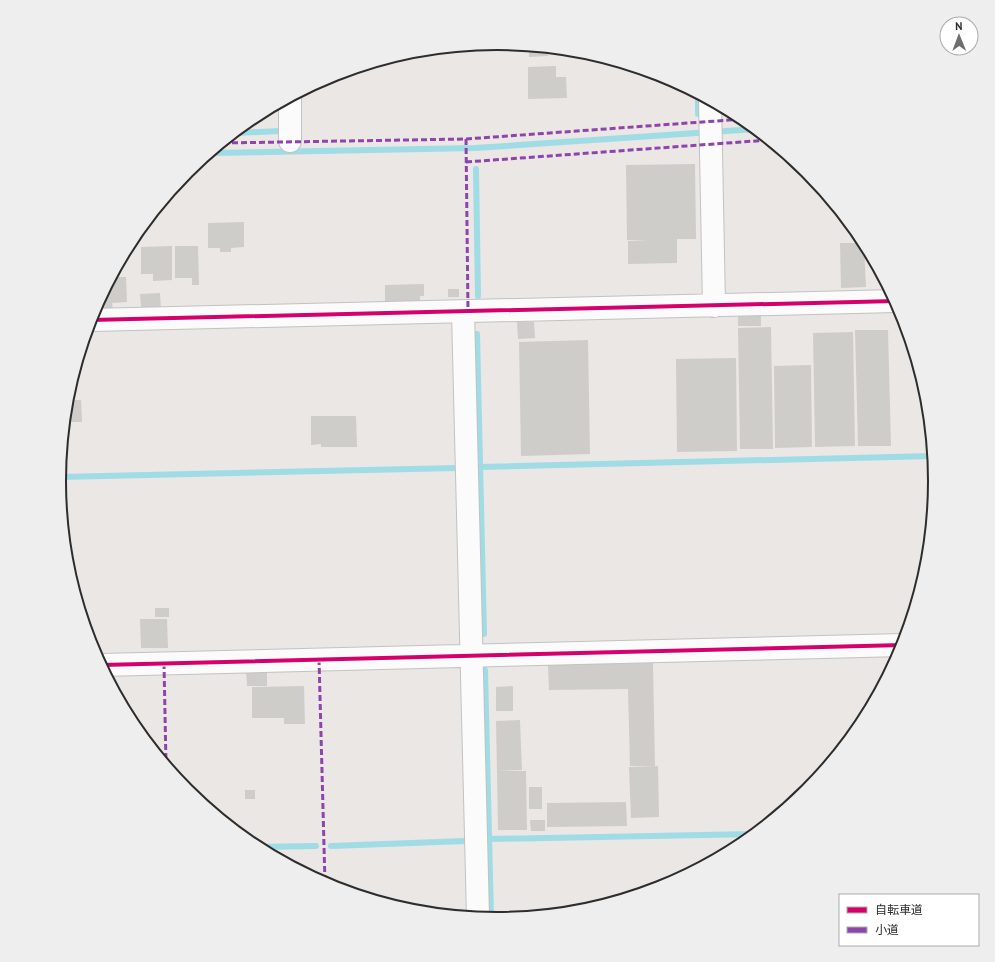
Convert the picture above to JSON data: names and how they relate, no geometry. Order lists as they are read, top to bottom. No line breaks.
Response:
{"legend":["自転車道","小道"],"north":"top"}
